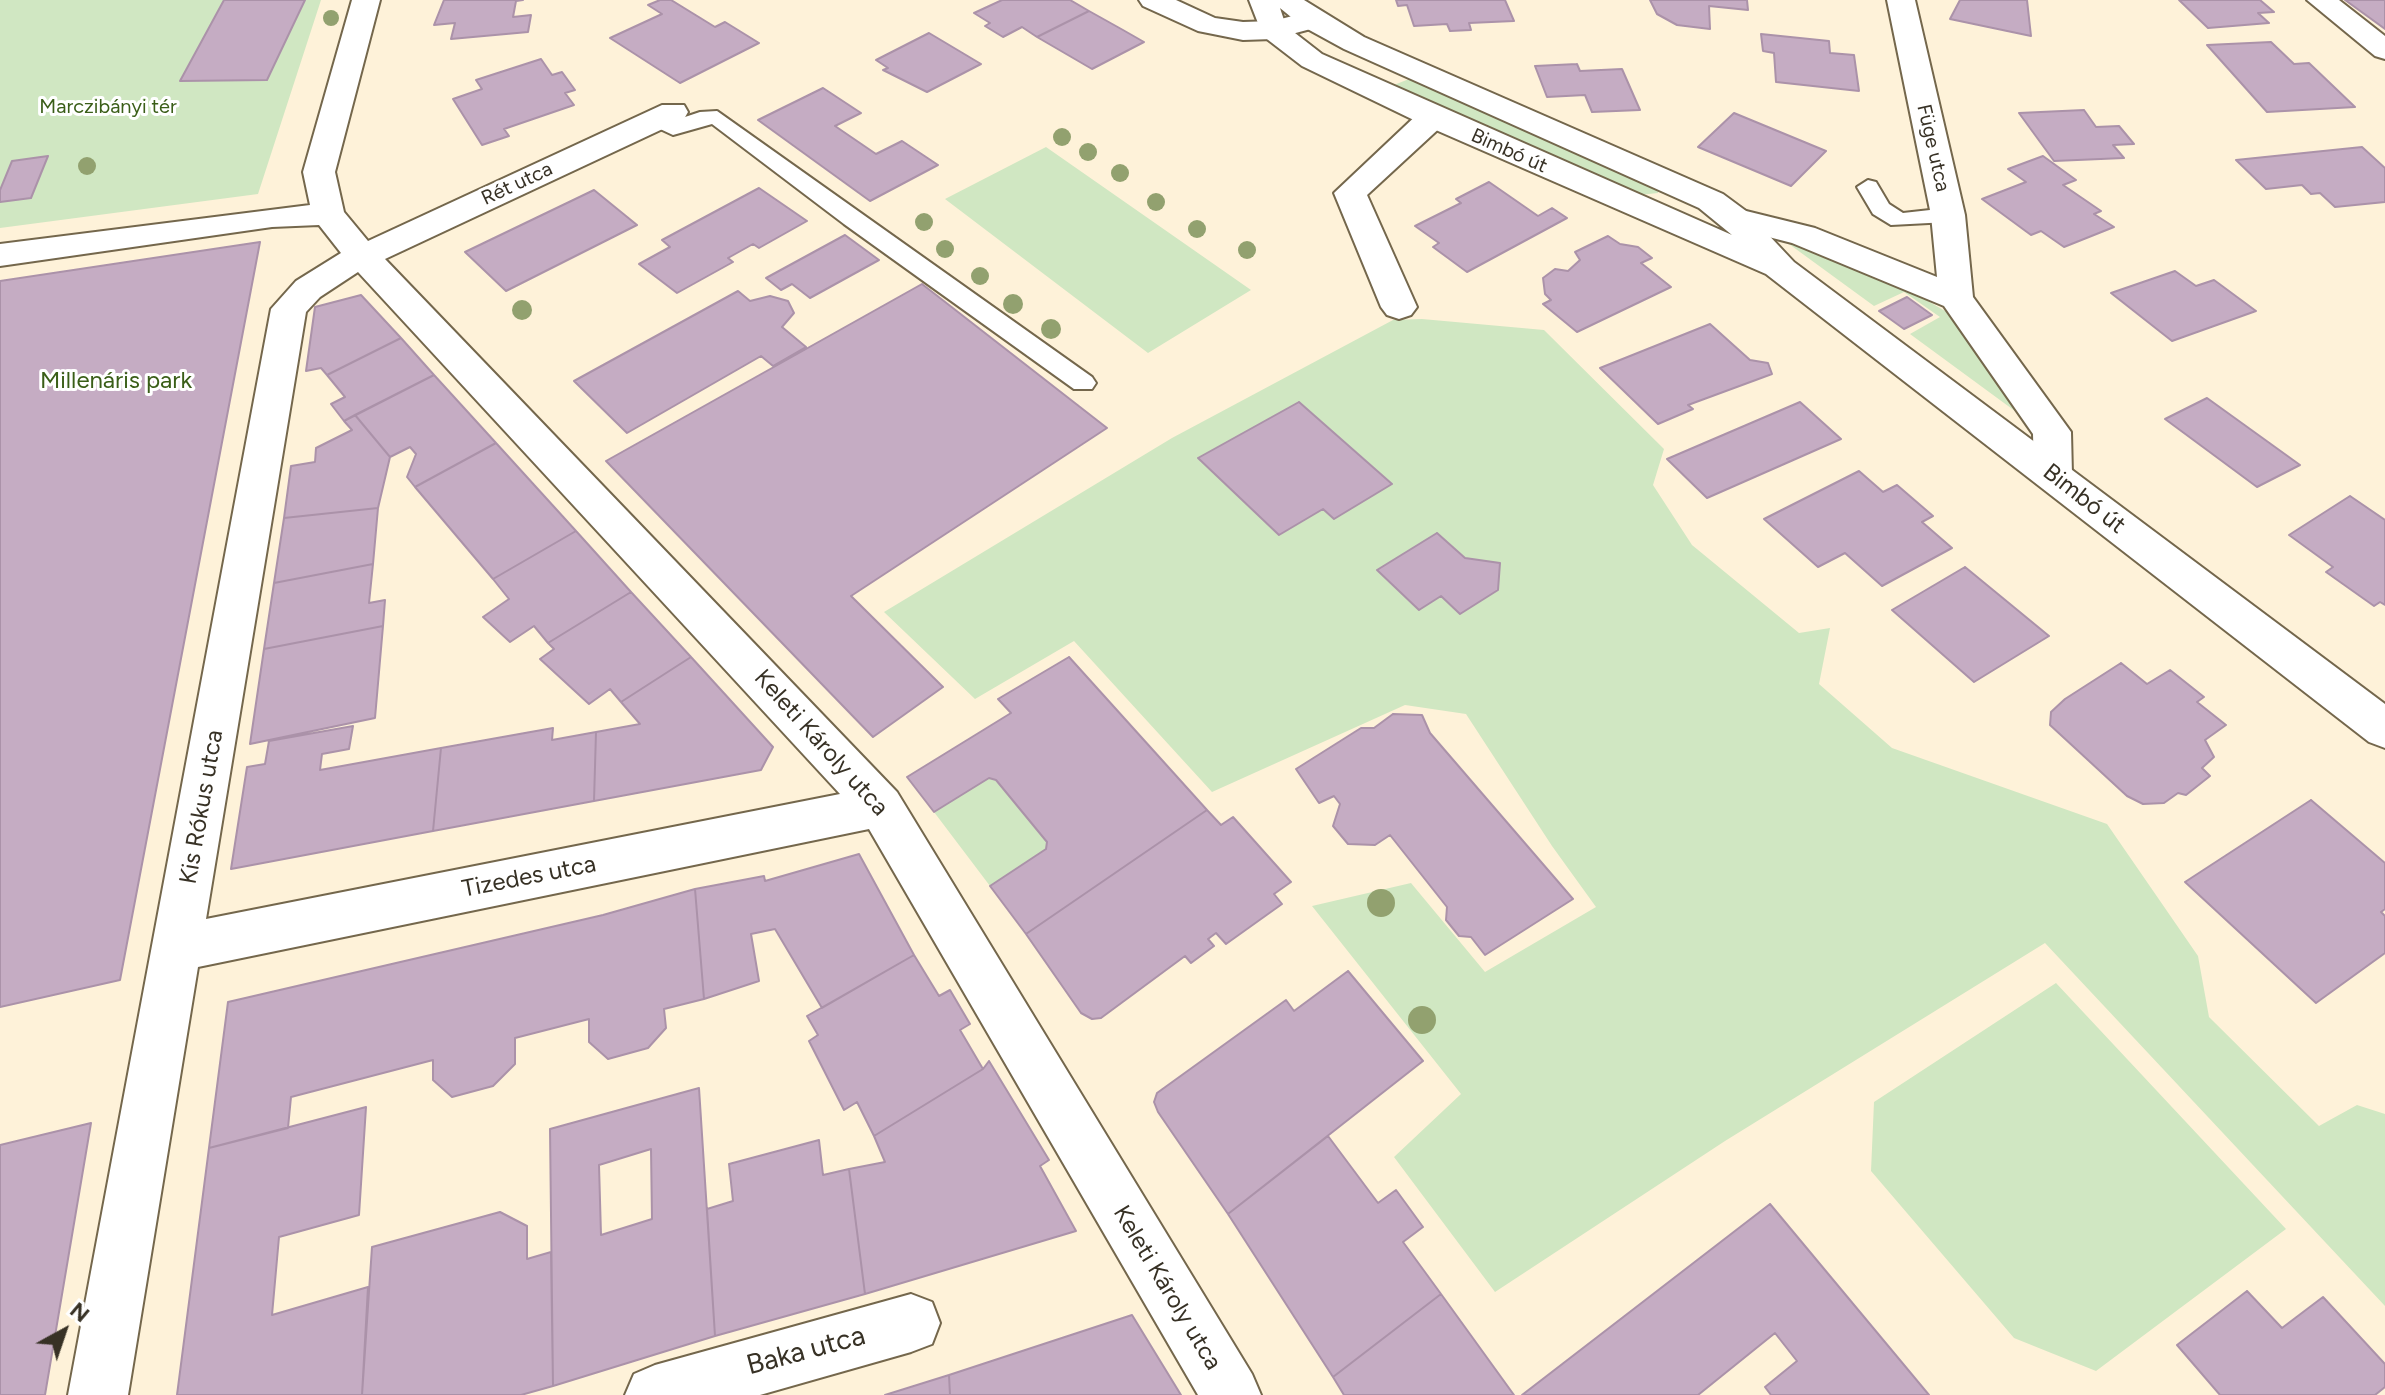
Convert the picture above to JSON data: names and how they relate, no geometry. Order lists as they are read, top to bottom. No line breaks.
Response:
{"streets":{"street":["Füge utca","Bimbó út","Rét utca","Keleti Károly utca","Kis Rókus utca","Tizedes utca","Baka utca"]},"crossings":[["Rét utca","Keleti Károly utca"],["Rét utca","Kis Rókus utca"],["Keleti Károly utca","Kis Rókus utca"],["Keleti Károly utca","Tizedes utca"],["Kis Rókus utca","Tizedes utca"]],"parks":["Marczibányi tér","Millenáris park"],"north":"top right"}
